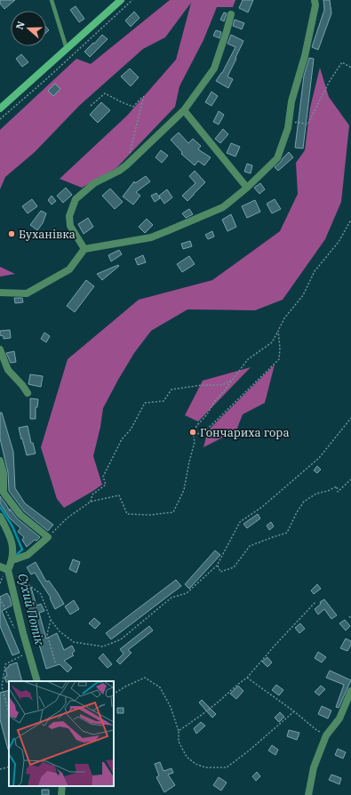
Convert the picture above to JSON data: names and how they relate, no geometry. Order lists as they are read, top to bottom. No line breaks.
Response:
{"water":["Сухий Потік"],"places":["Буханівка","Гончариха гора"],"north":"left"}
